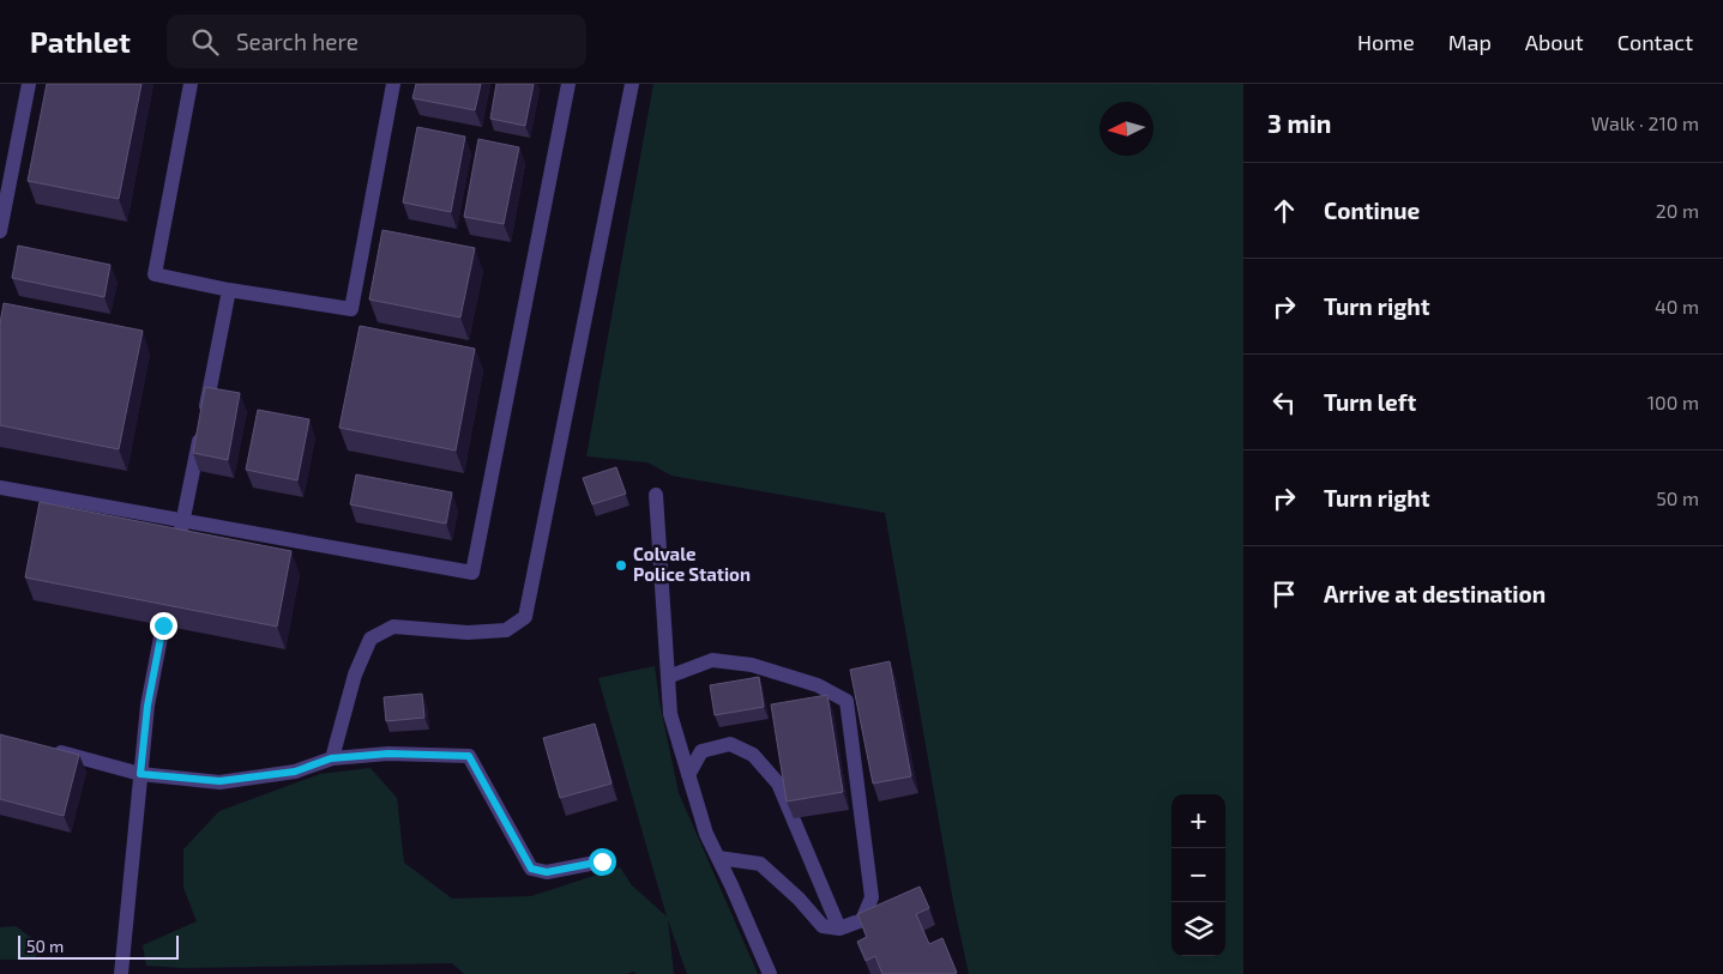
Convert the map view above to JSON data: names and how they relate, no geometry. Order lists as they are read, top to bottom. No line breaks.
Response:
{"places":["Colvale Police Station"],"scale_bar":"50 m","north":"left","page":{"header":"Pathlet","search":"Search here","nav":["Home","Map","About","Contact"],"heading":["3 min","Walk · 210 m"],"list":[["Continue","20 m"],["Turn right","40 m"],["Turn left","100 m"],["Turn right","50 m"],"Arrive at destination"],"map_buttons":["+","−"],"scale":"50 m"}}
